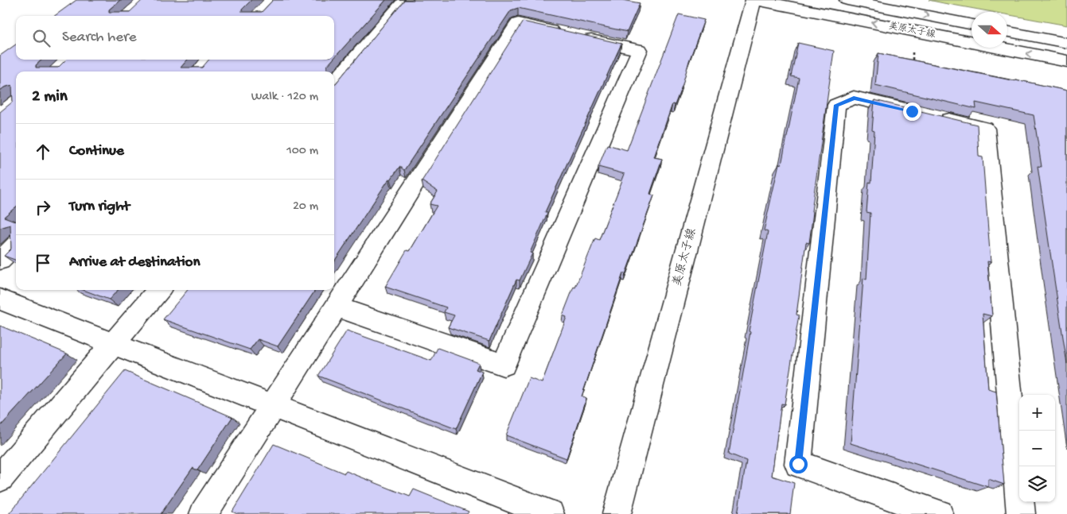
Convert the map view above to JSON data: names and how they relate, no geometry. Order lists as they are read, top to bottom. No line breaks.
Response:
{"streets":{"street":["美原太子線"]},"north":"right","page":{"search":"Search here","heading":["2 min","Walk · 120 m"],"list":[["Continue","100 m"],["Turn right","20 m"],"Arrive at destination"],"map_buttons":["+","−"]}}
